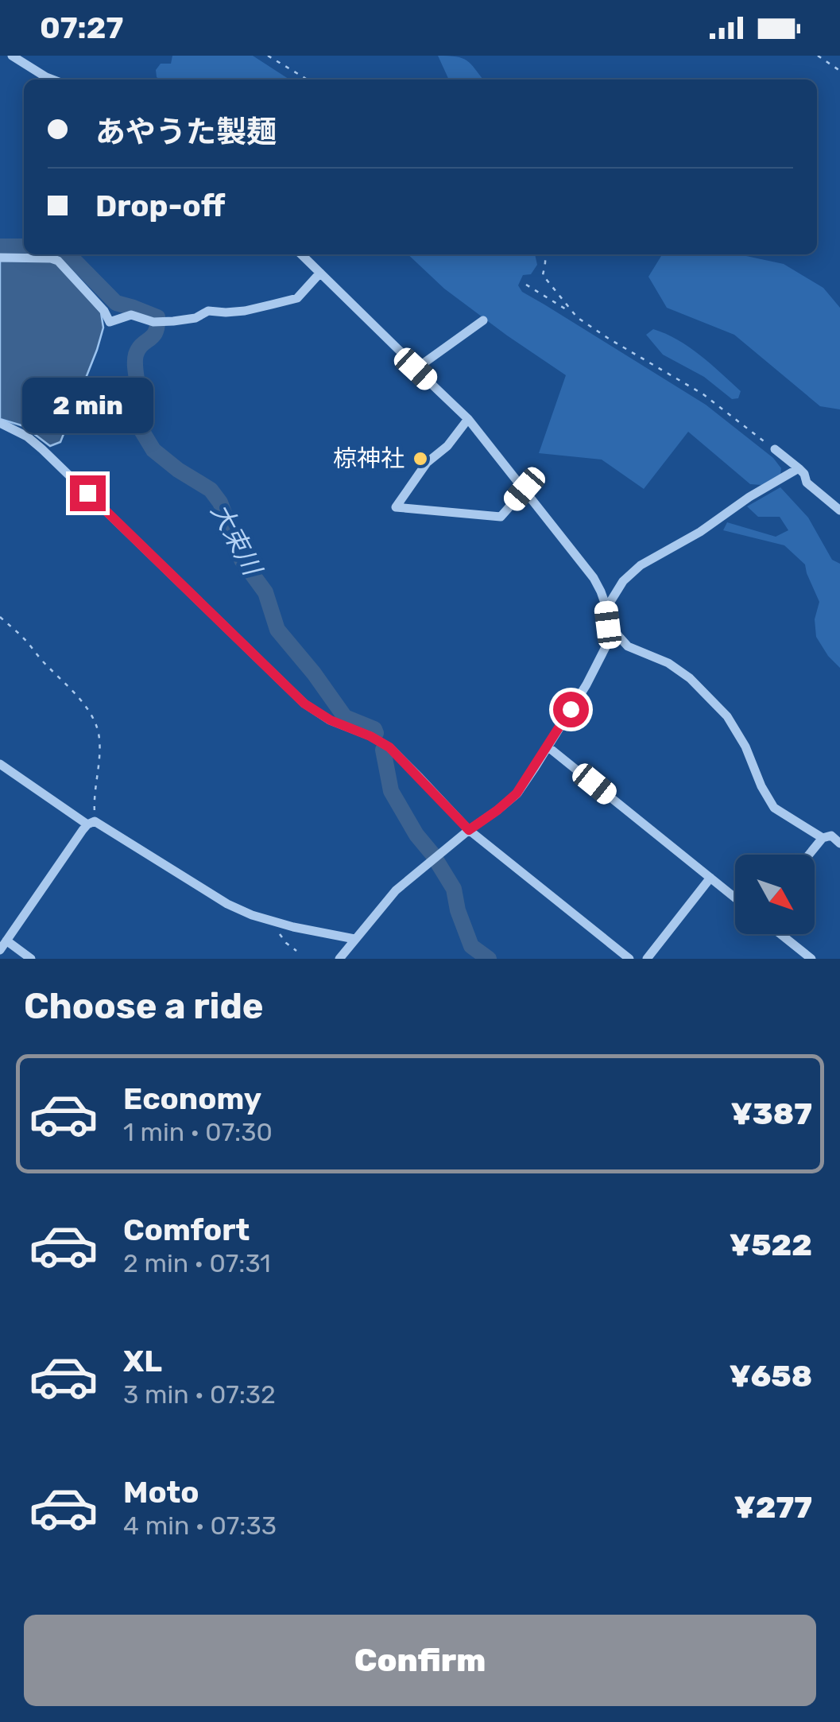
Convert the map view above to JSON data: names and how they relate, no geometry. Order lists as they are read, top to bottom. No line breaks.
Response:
{"water":["大束川"],"places":["椋神社"],"north":"bottom right","page":{"status":"07:27","banner":["あやうた製麺","Drop-off"],"bubble":"2 min","heading":"Choose a ride","list":[{"name":"Economy","note":"1 min · 07:30","value":"¥387"},{"name":"Comfort","note":"2 min · 07:31","value":"¥522"},{"name":"XL","note":"3 min · 07:32","value":"¥658"},{"name":"Moto","note":"4 min · 07:33","value":"¥277"}],"buttons":"Confirm"}}
